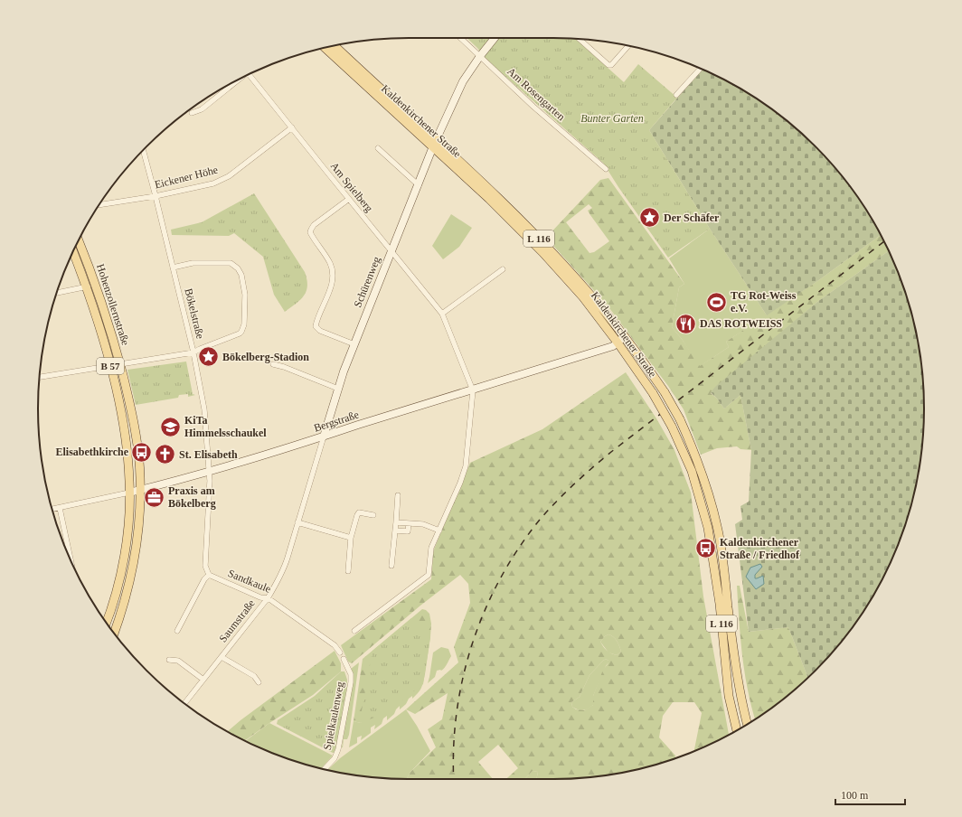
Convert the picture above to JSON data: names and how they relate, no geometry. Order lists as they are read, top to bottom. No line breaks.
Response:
{"streets":{"main road":["Kaldenkirchener Straße","L 116","Schürenweg","Hohenzollernstraße","B 57","Bergstraße"],"street":["Am Rosengarten","Eickener Höhe","Am Spielberg","Bökelstraße","Sandkaule","Saumstraße","Spielkaulenweg"]},"crossings":[["Am Rosengarten","Schürenweg"],["Kaldenkirchener Straße","Schürenweg"],["Kaldenkirchener Straße","Bergstraße"],["Eickener Höhe","Am Spielberg"],["Eickener Höhe","Bökelstraße"],["Am Spielberg","Schürenweg"],["Am Spielberg","Bergstraße"],["Schürenweg","Bergstraße"],["Schürenweg","Sandkaule"],["Schürenweg","Saumstraße"],["Hohenzollernstraße","Bergstraße"],["Bökelstraße","Bergstraße"],["Bökelstraße","Sandkaule"],["Sandkaule","Saumstraße"]],"parks":["Bunter Garten"],"places":{"place":["Der Schäfer","Bökelberg-Stadion"],"sports":["TG Rot-Weiss e.V."],"restaurant":["DAS ROTWEISS"],"school or university":["KiTa Himmelsschaukel"],"bus stop":["Elisabethkirche","Kaldenkirchener Straße / Friedhof"],"church":["St. Elisabeth"],"office":["Praxis am Bökelberg"]},"scale_bar":"100 m"}
